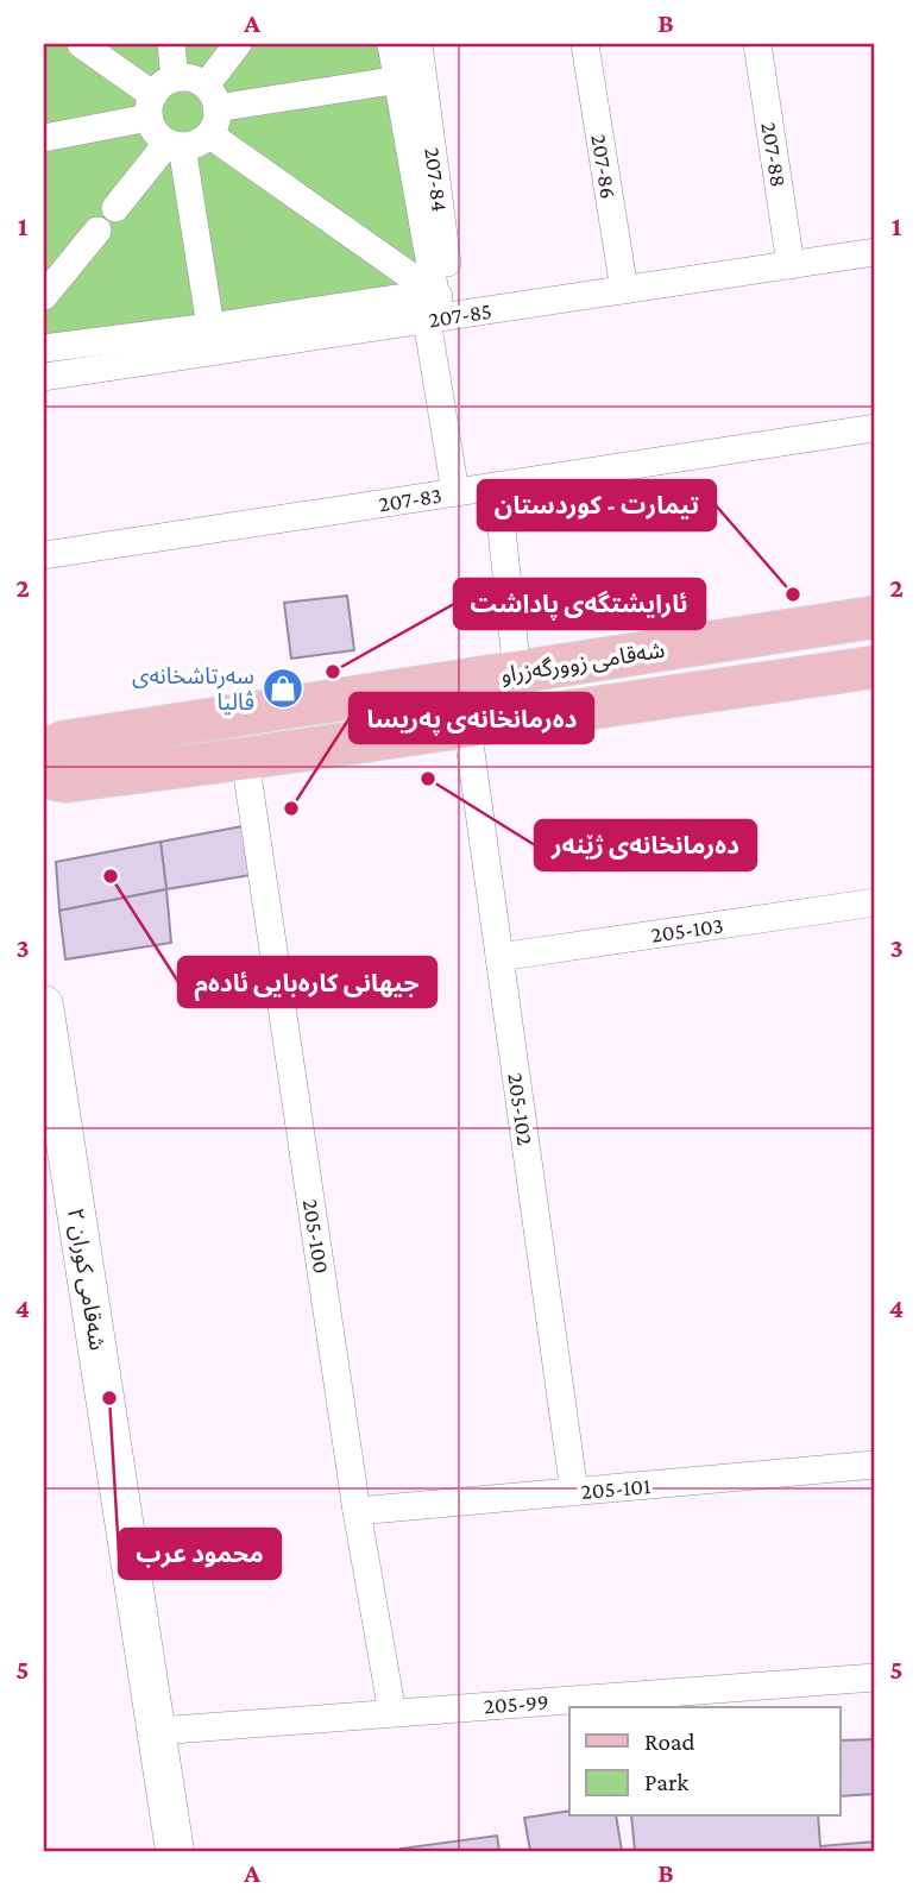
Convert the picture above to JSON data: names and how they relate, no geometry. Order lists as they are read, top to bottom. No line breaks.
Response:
{"streets":{"main road":["شەقامی زوورگەزراو"],"street":["207-88","207-86","207-84","207-85","207-83","205-103","205-102","205-100","شەقامی کوران ٢","205-101","205-99"]},"crossings":[["207-88","207-85"],["207-86","207-85"],["207-84","207-85"],["207-84","207-83"],["شەقامی زوورگەزراو","205-102"],["شەقامی زوورگەزراو","205-100"],["205-103","205-102"],["205-102","205-101"],["205-100","205-101"],["205-100","205-99"],["شەقامی کوران ٢","205-99"]],"places":{"other":["تیمارت - کوردستان","ئارایشتگەی پاداشت","دەرمانخانەی ژێنەر","دەرمانخانەی پەریسا","جیهانی کارەبایی ئادەم","محمود عرب"],"shop":["سەرتاشخانەی ڤالیا"]},"legend":["Road","Park"],"grid":{"columns":["A","B"],"rows":["1","2","3","4","5"]}}
